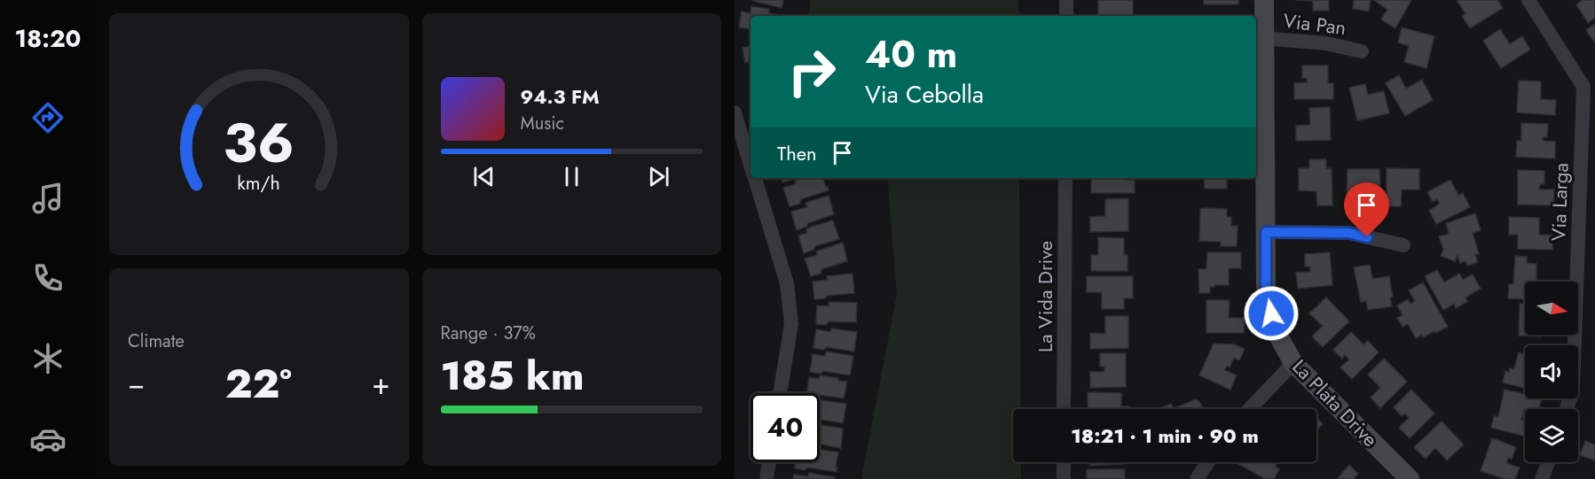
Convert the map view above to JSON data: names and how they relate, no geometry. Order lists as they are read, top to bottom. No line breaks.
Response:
{"streets":{"street":["Via Pan","Via Larga","La Vida Drive","La Plata Drive"]},"crossings":[["Via Pan","La Plata Drive"]],"north":"right","page":{"tabs":"18:20","turn":["40 m","Via Cebolla"],"song":["94.3 FM","Music"],"then":"Then","tile":["Climate",["Range · 37%","185 km"]],"heat":["−","22°","+"],"limit":"40","trip":"18:21 · 1 min · 90 m","gauge":["36","km/h"]}}
